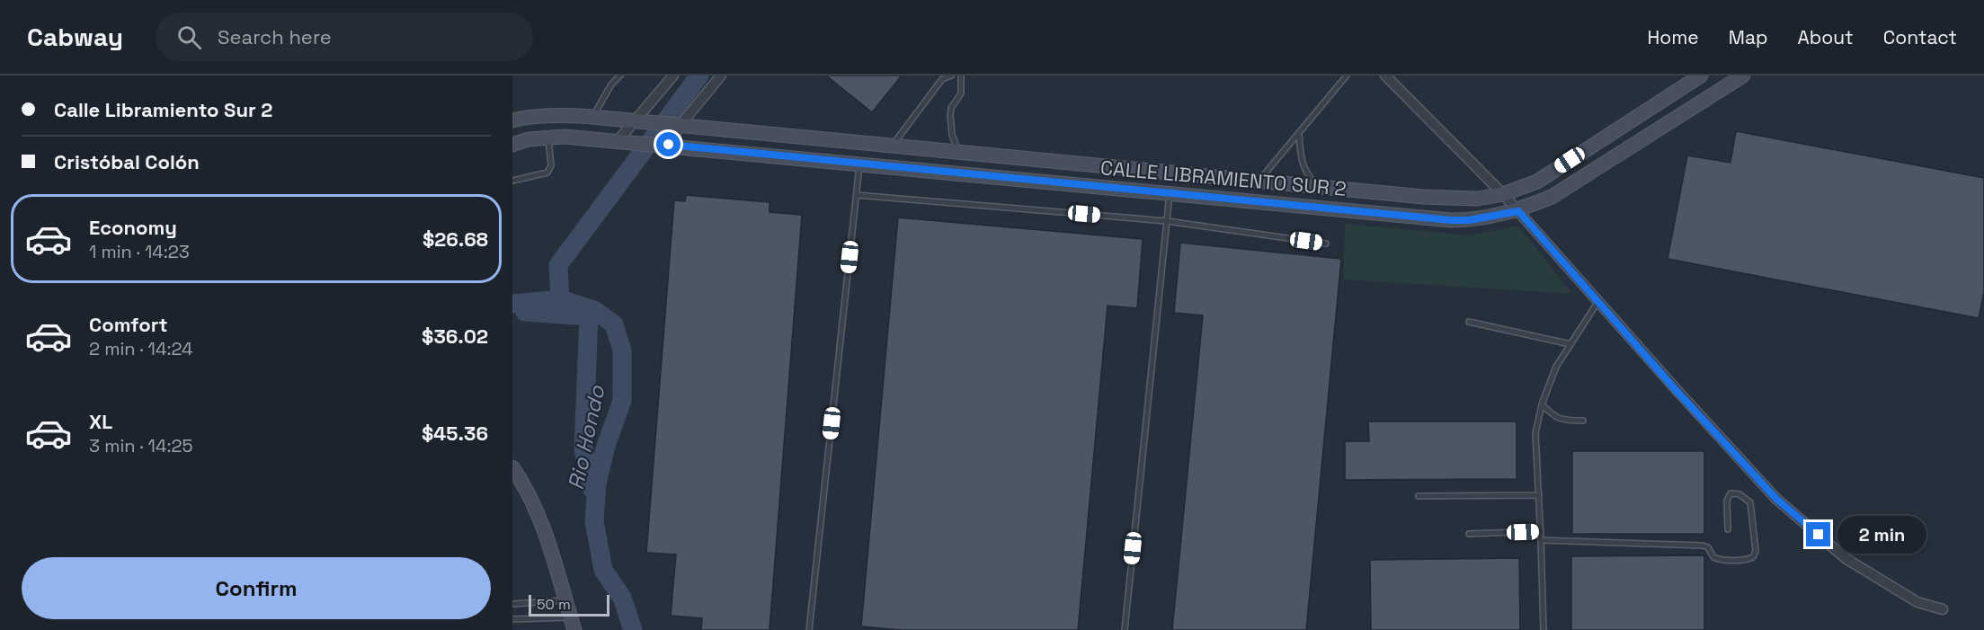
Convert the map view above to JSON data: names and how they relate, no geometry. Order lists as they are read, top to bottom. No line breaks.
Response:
{"streets":{"main road":["CALLE LIBRAMIENTO SUR 2"]},"water":["Rio Hondo"],"scale_bar":"50 m","page":{"header":"Cabway","search":"Search here","nav":["Home","Map","About","Contact"],"banner":["Calle Libramiento Sur 2","Cristóbal Colón"],"list":[{"name":"Economy","note":"1 min · 14:23","value":"$26.68"},{"name":"Comfort","note":"2 min · 14:24","value":"$36.02"},{"name":"XL","note":"3 min · 14:25","value":"$45.36"}],"bubble":"2 min","buttons":"Confirm","scale":"50 m"}}
